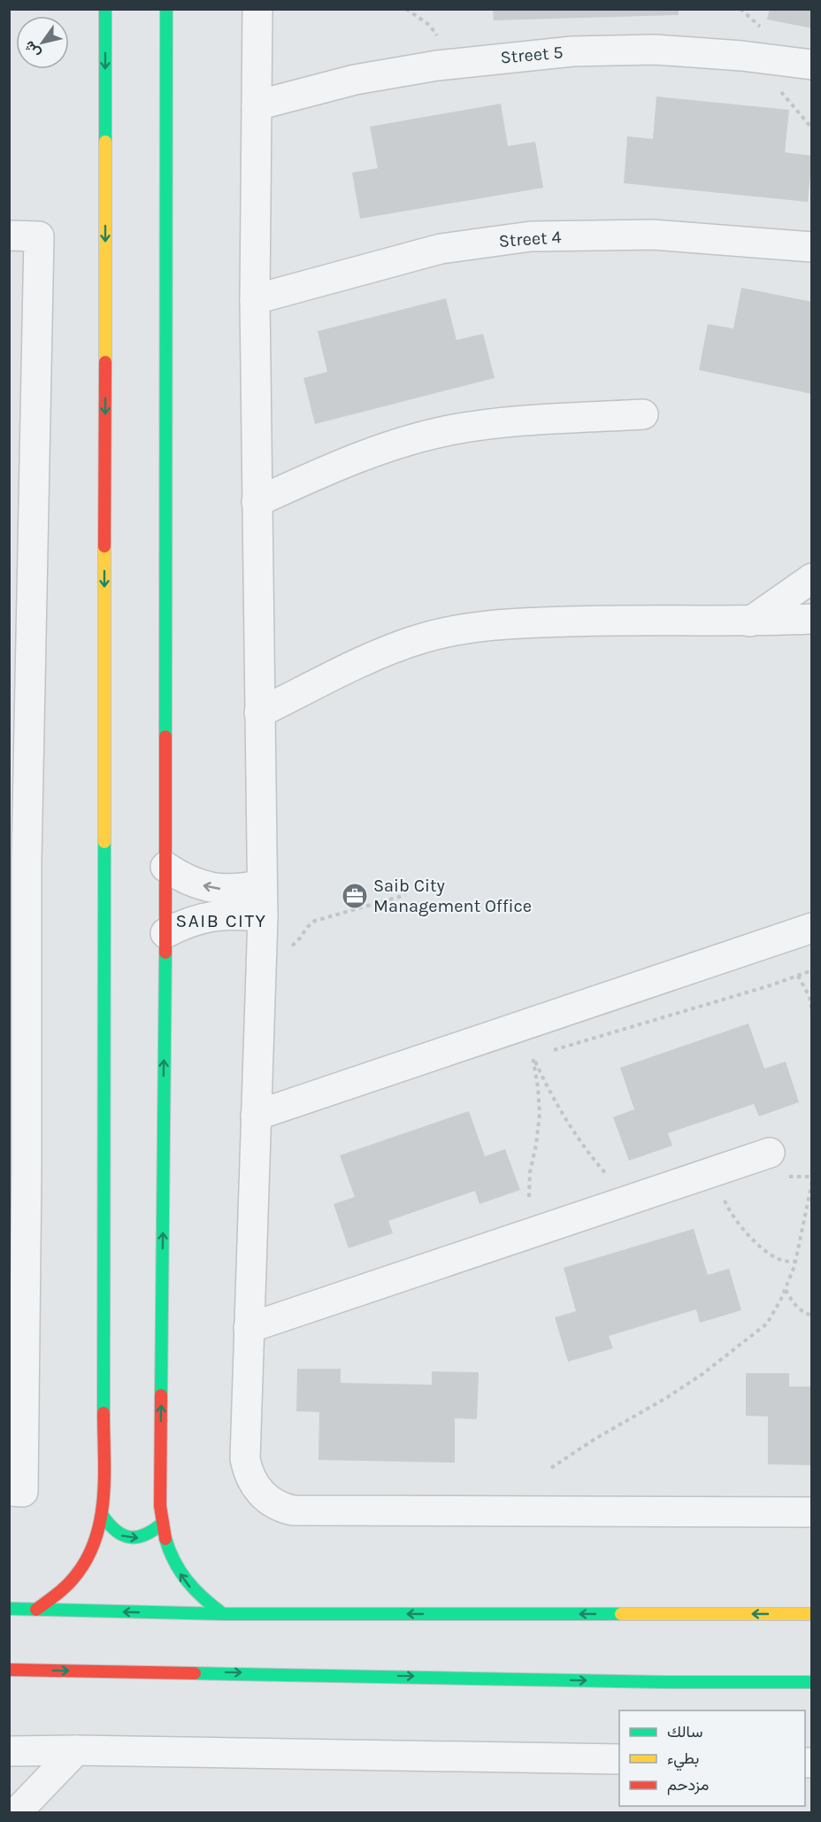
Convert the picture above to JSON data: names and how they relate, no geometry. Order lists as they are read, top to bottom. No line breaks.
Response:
{"streets":{"street":["Street 5","Street 4"]},"districts":["SAIB CITY"],"places":{"office":["Saib City Management Office"]},"legend":["سالك","بطيء","مزدحم"],"north":"bottom left"}
